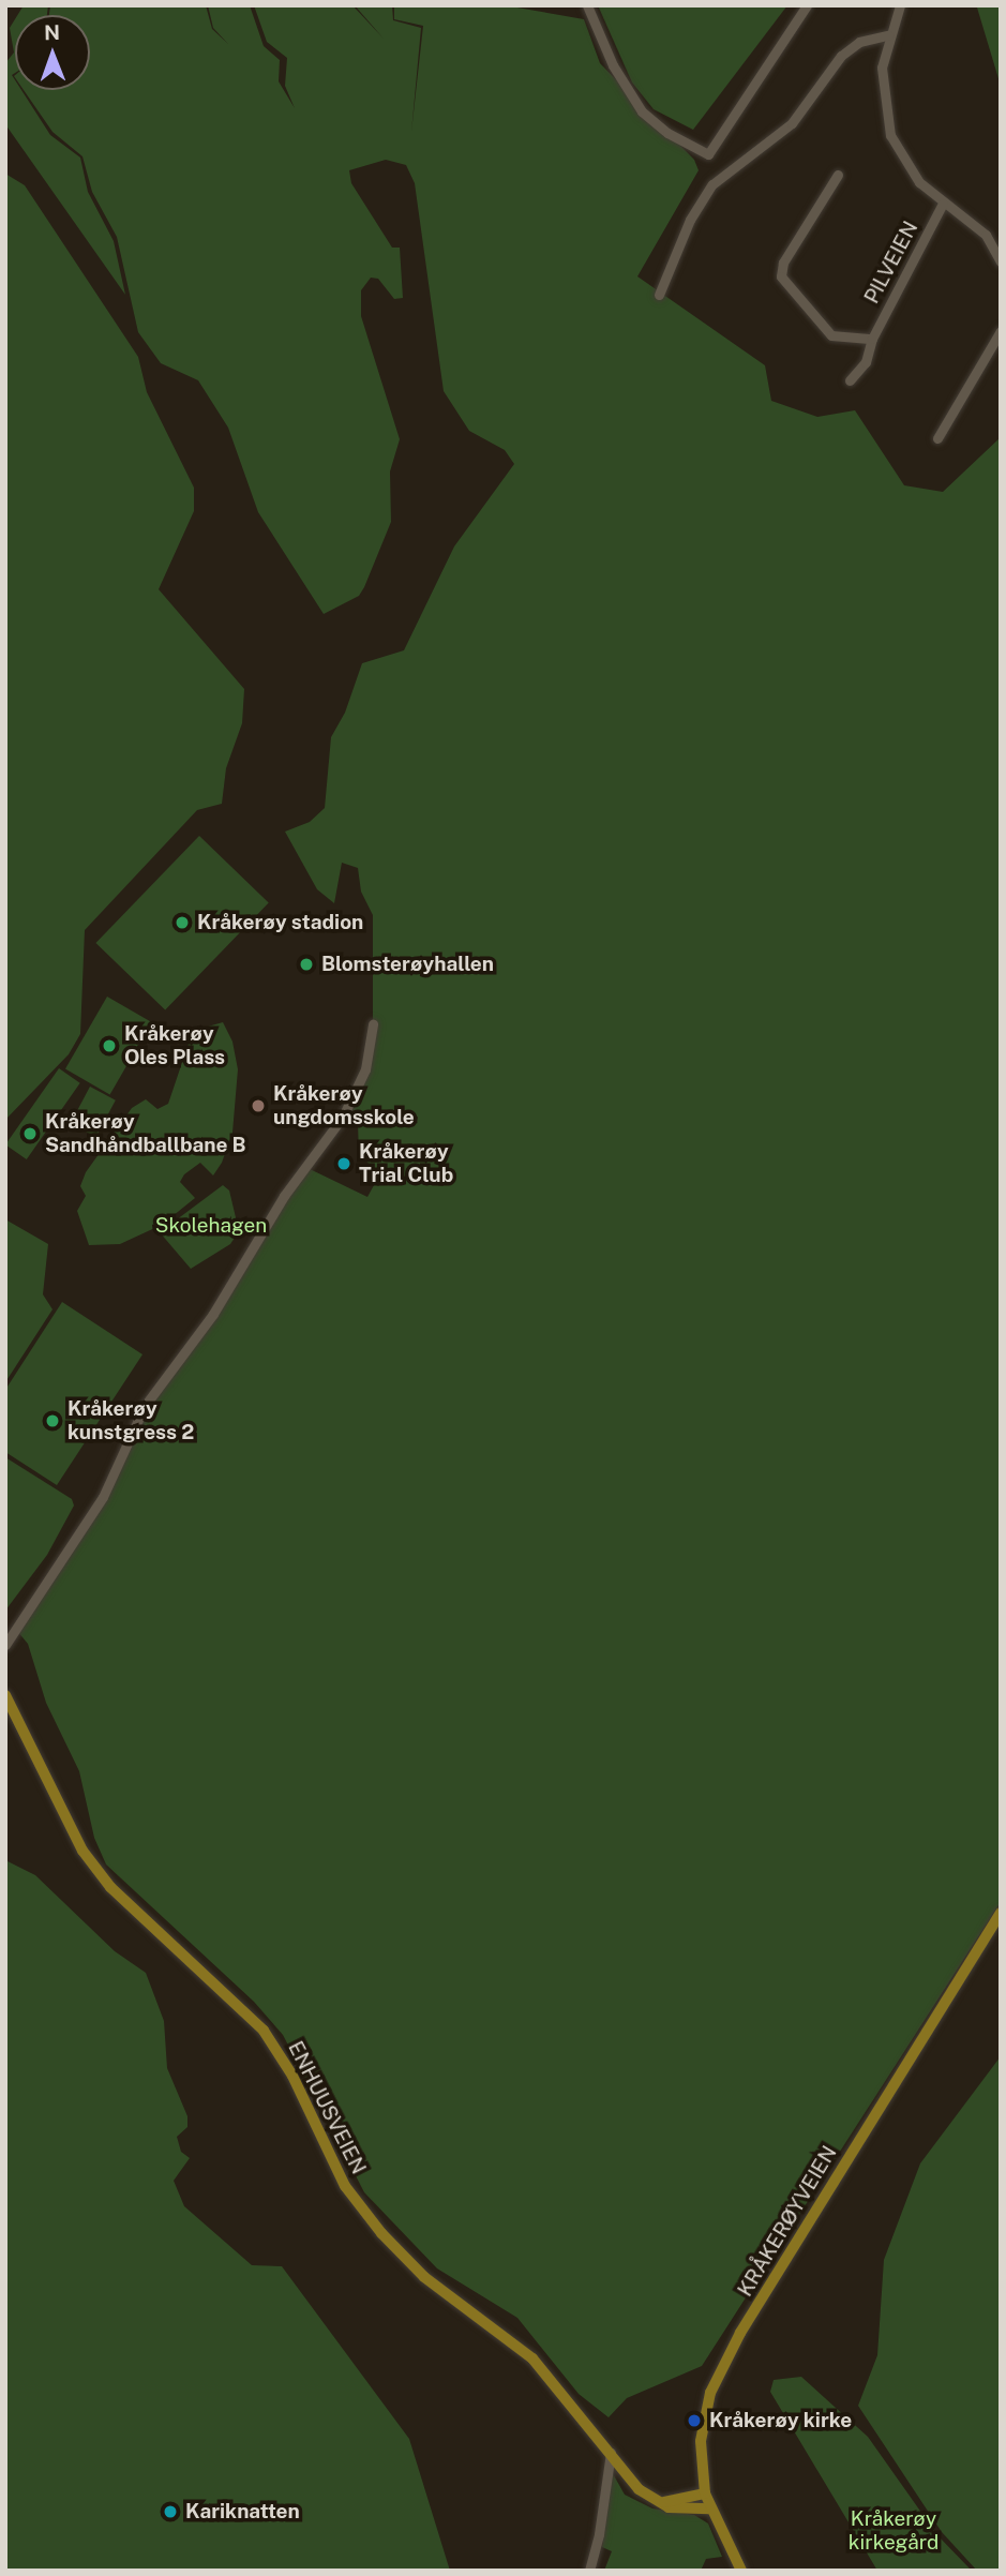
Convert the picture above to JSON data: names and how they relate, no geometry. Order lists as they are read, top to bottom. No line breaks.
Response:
{"streets":{"main road":["ENHUUSVEIEN","KRÅKERØYVEIEN"],"street":["PILVEIEN"]},"parks":["Skolehagen","Kråkerøy kirkegård"],"places":["Kråkerøy stadion","Blomsterøyhallen","Kråkerøy Oles Plass","Kråkerøy ungdomsskole","Kråkerøy Sandhåndballbane B","Kråkerøy Trial Club","Kråkerøy kunstgress 2","Kråkerøy kirke","Kariknatten"],"north":"top"}
